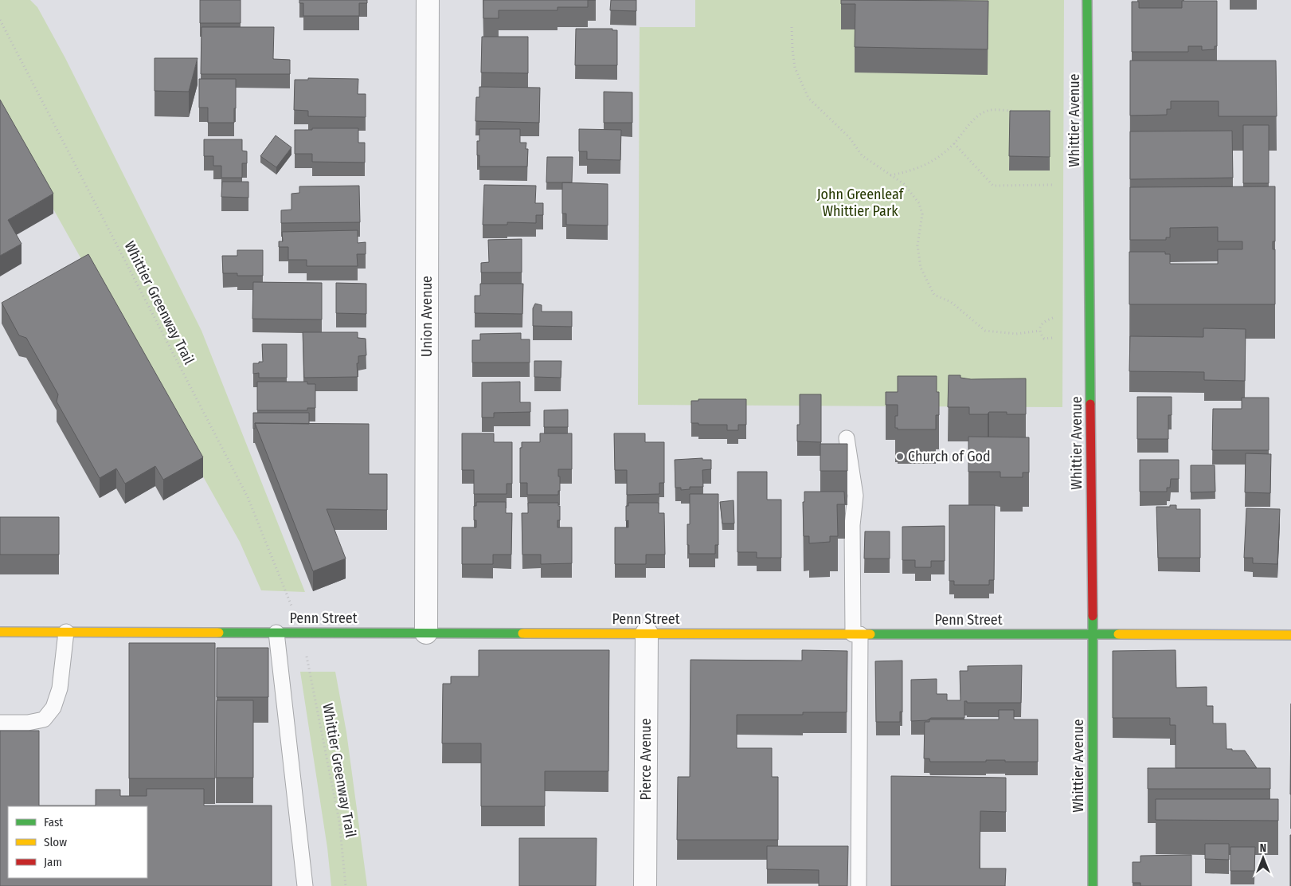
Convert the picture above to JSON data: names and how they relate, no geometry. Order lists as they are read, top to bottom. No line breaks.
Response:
{"streets":{"street":["Whittier Avenue","Union Avenue","Penn Street","Pierce Avenue"],"path":["Whittier Greenway Trail"]},"crossings":[["Whittier Avenue","Penn Street"],["Union Avenue","Penn Street"],["Penn Street","Pierce Avenue"]],"parks":["John Greenleaf Whittier Park"],"places":["Church of God"],"legend":["Fast","Slow","Jam"],"north":"top"}
